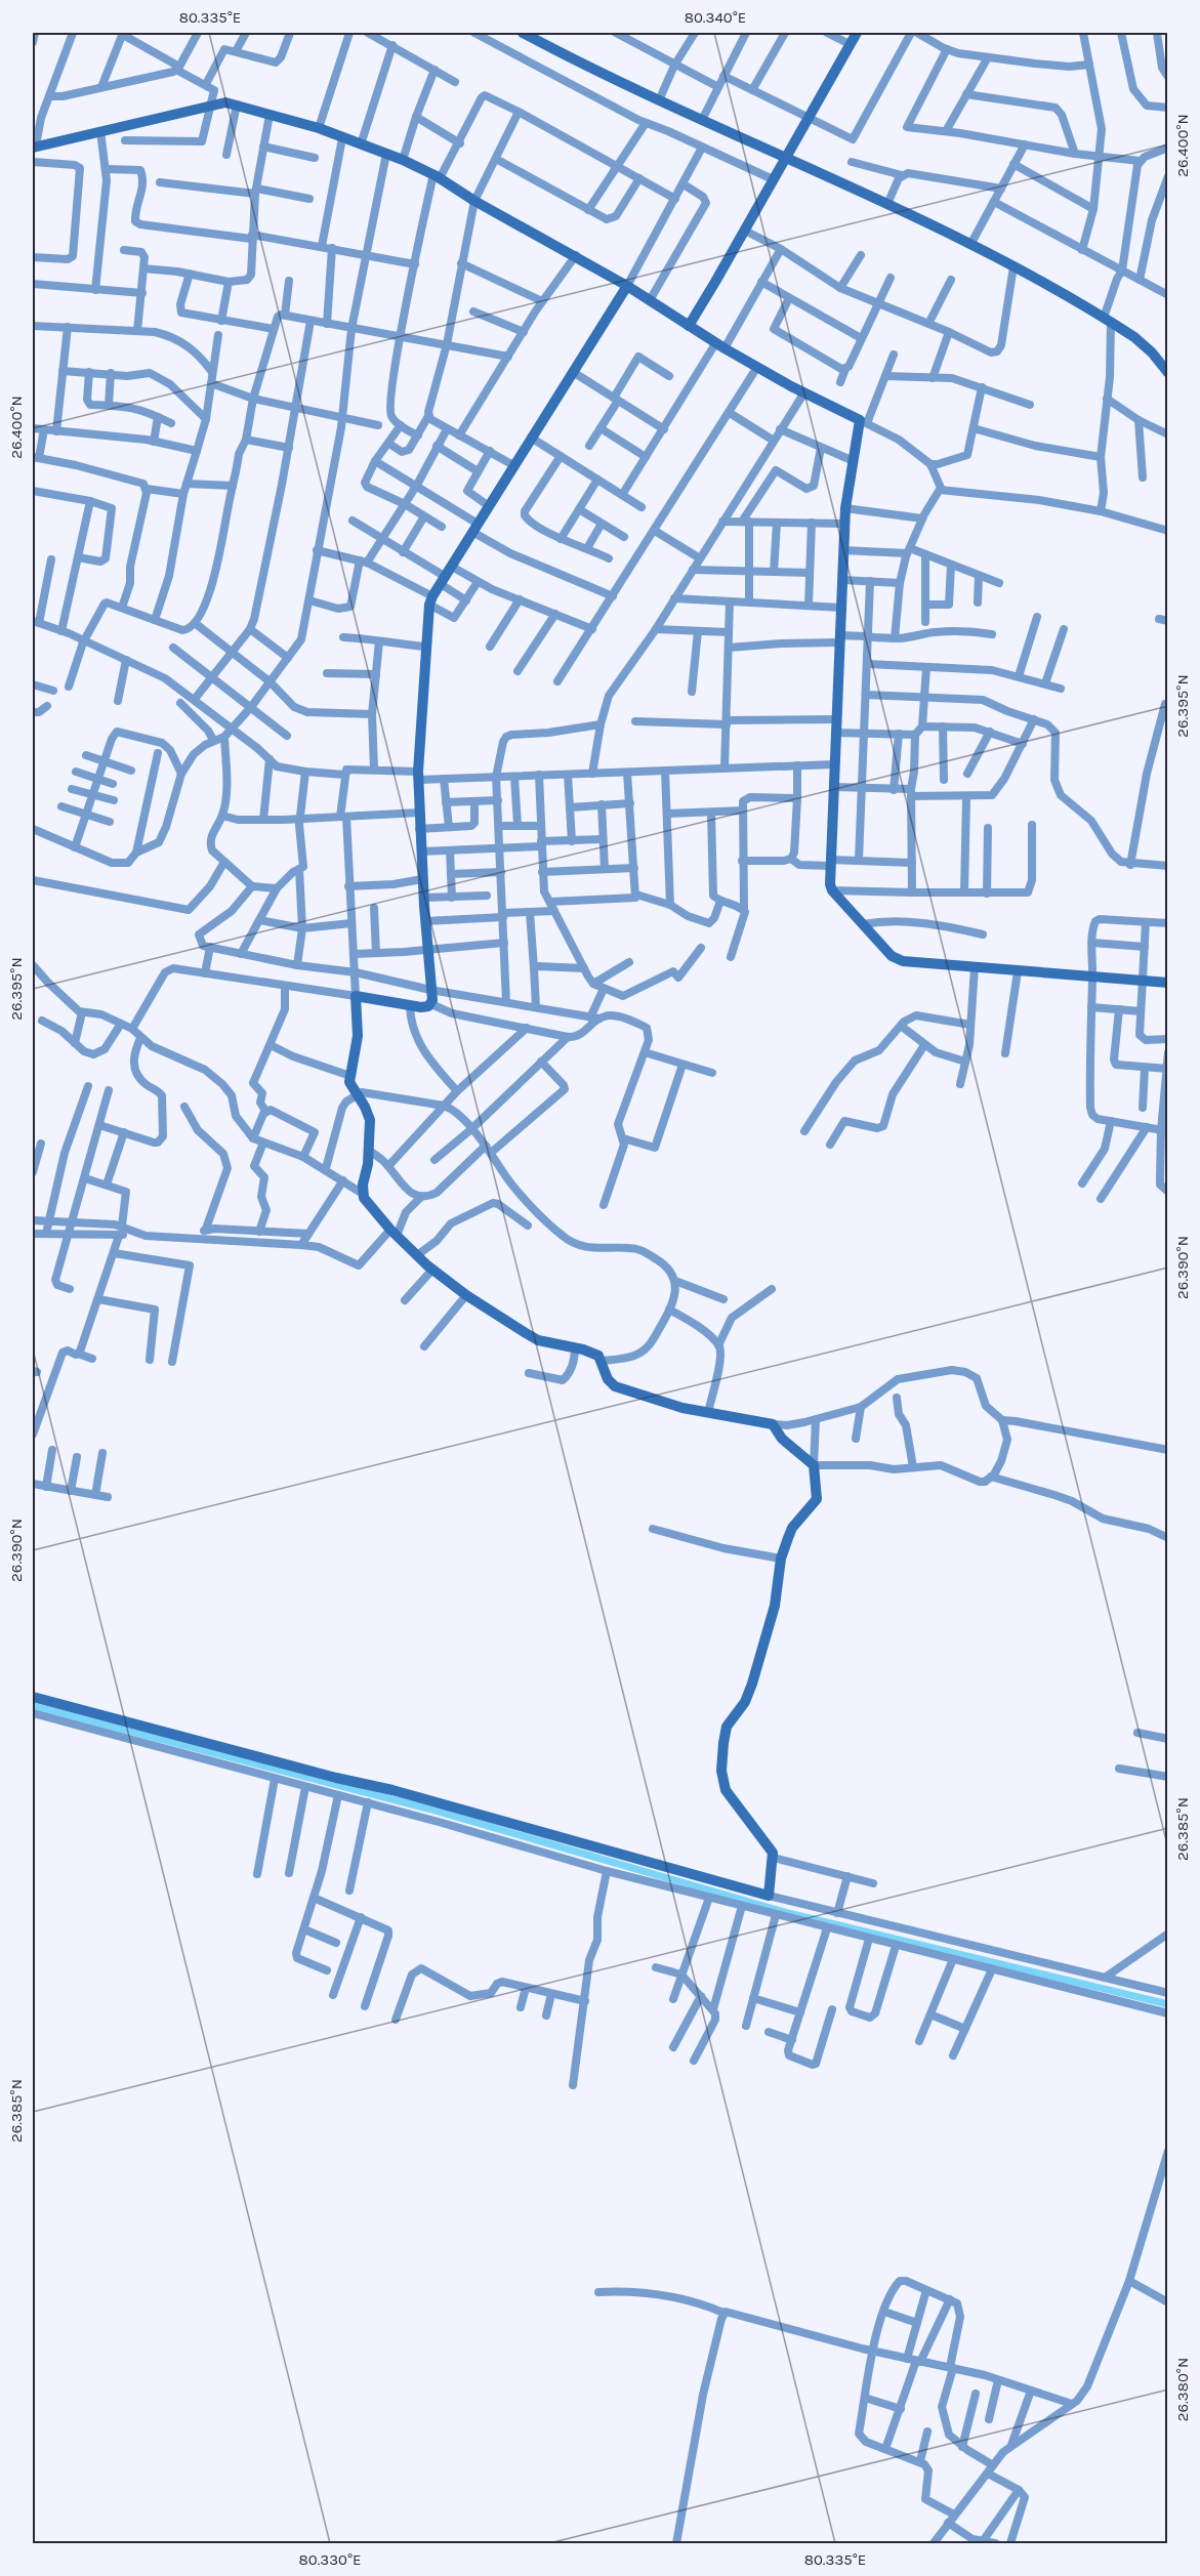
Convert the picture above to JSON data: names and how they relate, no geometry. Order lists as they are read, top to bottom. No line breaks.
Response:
{"coordinates":["80.335°E","80.340°E","26.400°N","26.395°N","26.390°N","26.385°N","26.380°N","80.330°E"]}
